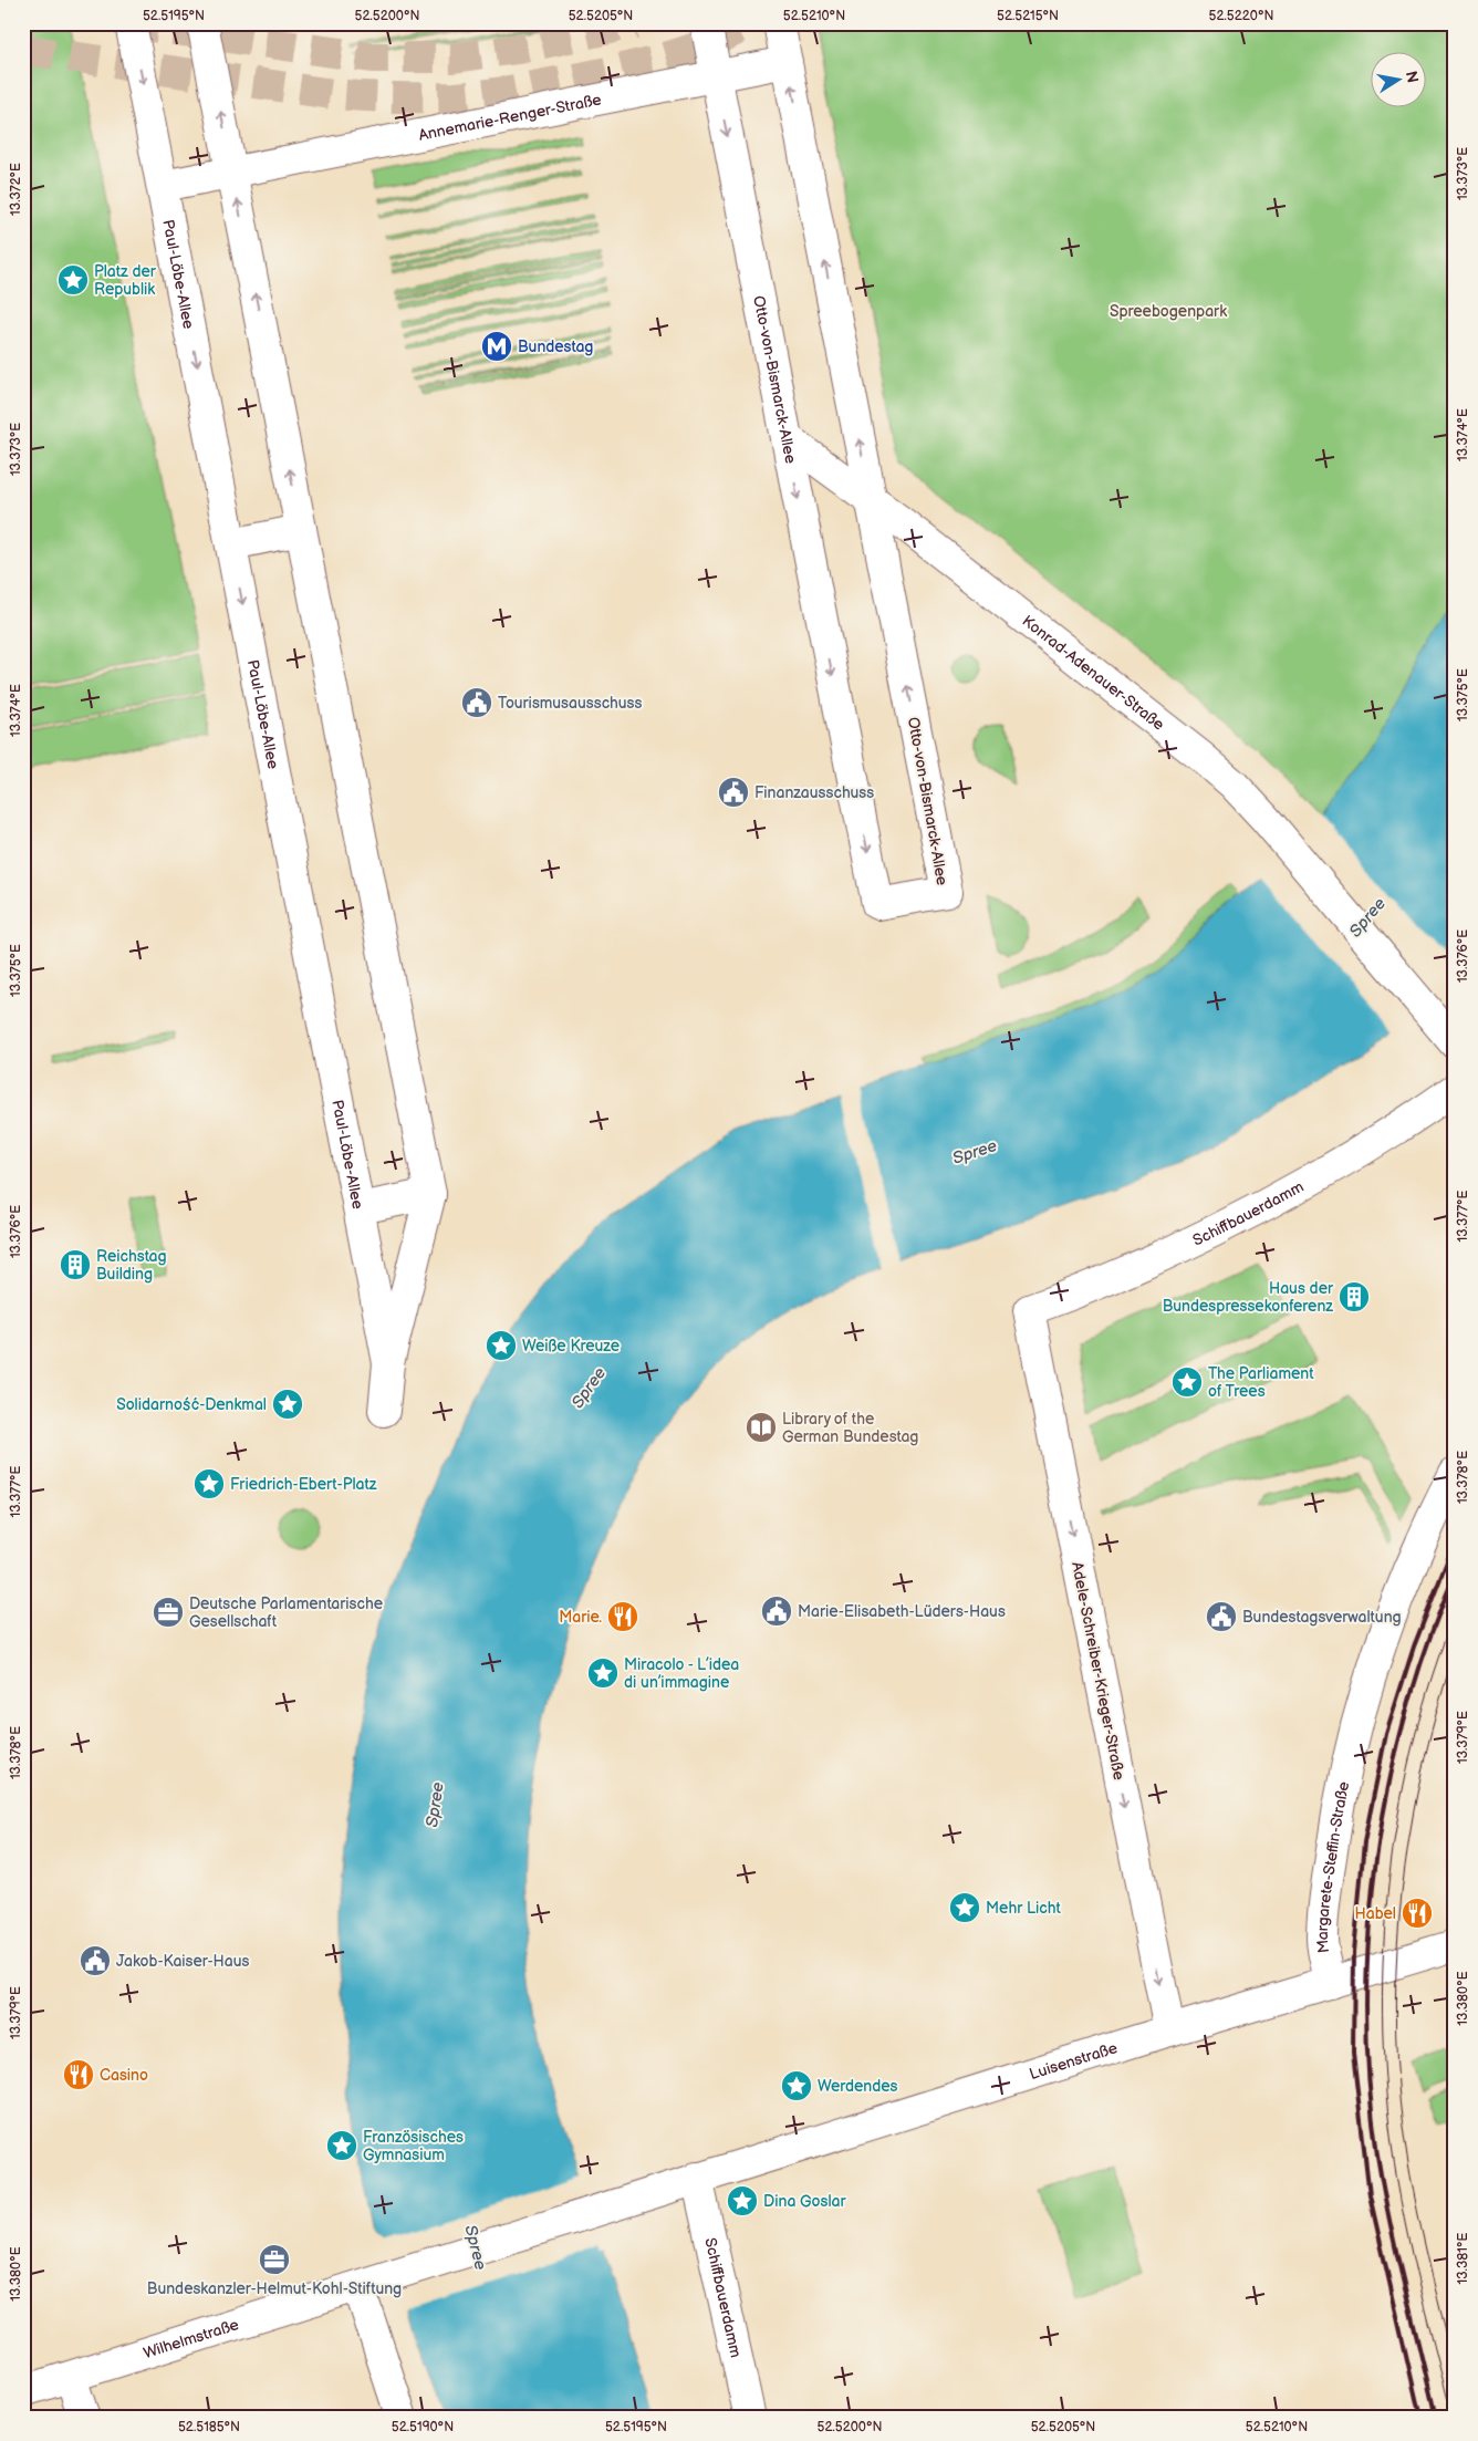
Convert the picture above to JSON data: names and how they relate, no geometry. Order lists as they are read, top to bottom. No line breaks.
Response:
{"streets":{"street":["Annemarie-Renger-Straße","Paul-Löbe-Allee","Otto-von-Bismarck-Allee","Konrad-Adenauer-Straße","Schiffbauerdamm","Adele-Schreiber-Krieger-Straße","Margarete-Steffin-Straße","Luisenstraße","Wilhelmstraße"]},"crossings":[["Annemarie-Renger-Straße","Paul-Löbe-Allee"],["Annemarie-Renger-Straße","Otto-von-Bismarck-Allee"],["Otto-von-Bismarck-Allee","Konrad-Adenauer-Straße"],["Schiffbauerdamm","Adele-Schreiber-Krieger-Straße"],["Schiffbauerdamm","Luisenstraße"],["Adele-Schreiber-Krieger-Straße","Luisenstraße"],["Margarete-Steffin-Straße","Luisenstraße"],["Luisenstraße","Wilhelmstraße"]],"one_way":["Adele-Schreiber-Krieger-Straße"],"water":["Spree"],"parks":["Spreebogenpark"],"places":{"place":["Platz der Republik","Weiße Kreuze","The Parliament of Trees","Solidarność-Denkmal","Friedrich-Ebert-Platz","Miracolo - L’idea di un’immagine","Mehr Licht","Werdendes","Französisches Gymnasium","Dina Goslar"],"metro station":["Bundestag"],"public building":["Tourismusausschuss","Finanzausschuss","Marie-Elisabeth-Lüders-Haus","Bundestagsverwaltung","Jakob-Kaiser-Haus"],"building":["Reichstag Building","Haus der Bundespressekonferenz"],"library":["Library of the German Bundestag"],"office":["Deutsche Parlamentarische Gesellschaft","Bundeskanzler-Helmut-Kohl-Stiftung"],"restaurant":["Marie.","Habel","Casino"]},"north":"right","coordinates":["52.5195°N","52.5200°N","52.5205°N","52.5210°N","52.5215°N","52.5220°N","13.373°E","13.372°E","13.374°E","13.375°E","13.376°E","13.377°E","13.378°E","13.379°E","13.380°E","13.381°E","52.5185°N","52.5190°N"]}
